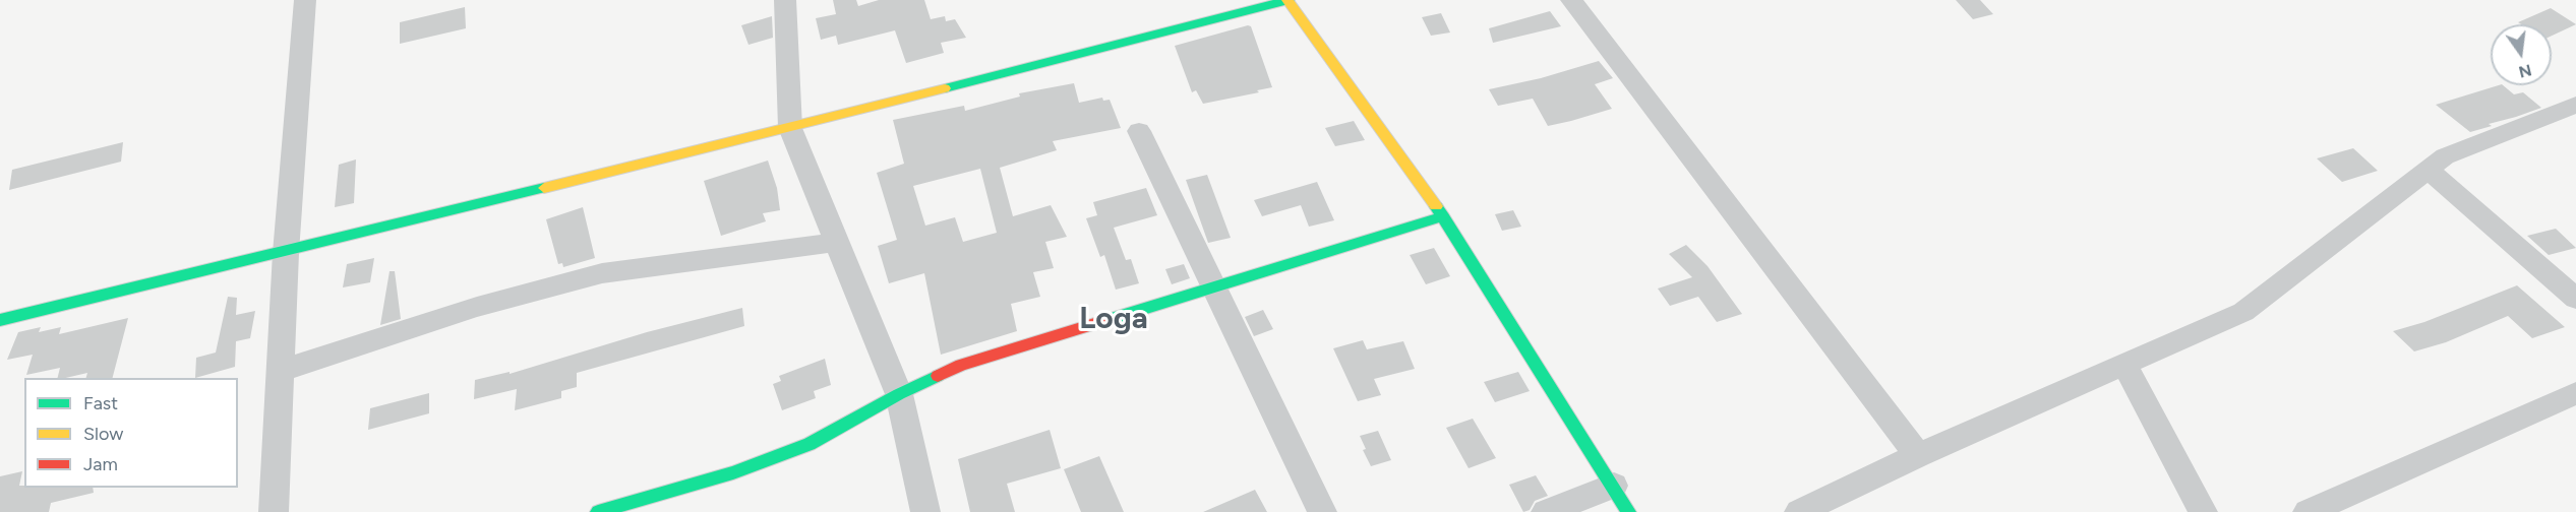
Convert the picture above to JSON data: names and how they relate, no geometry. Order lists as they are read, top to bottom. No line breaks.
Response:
{"districts":["Loga"],"legend":["Fast","Slow","Jam"],"north":"bottom"}
